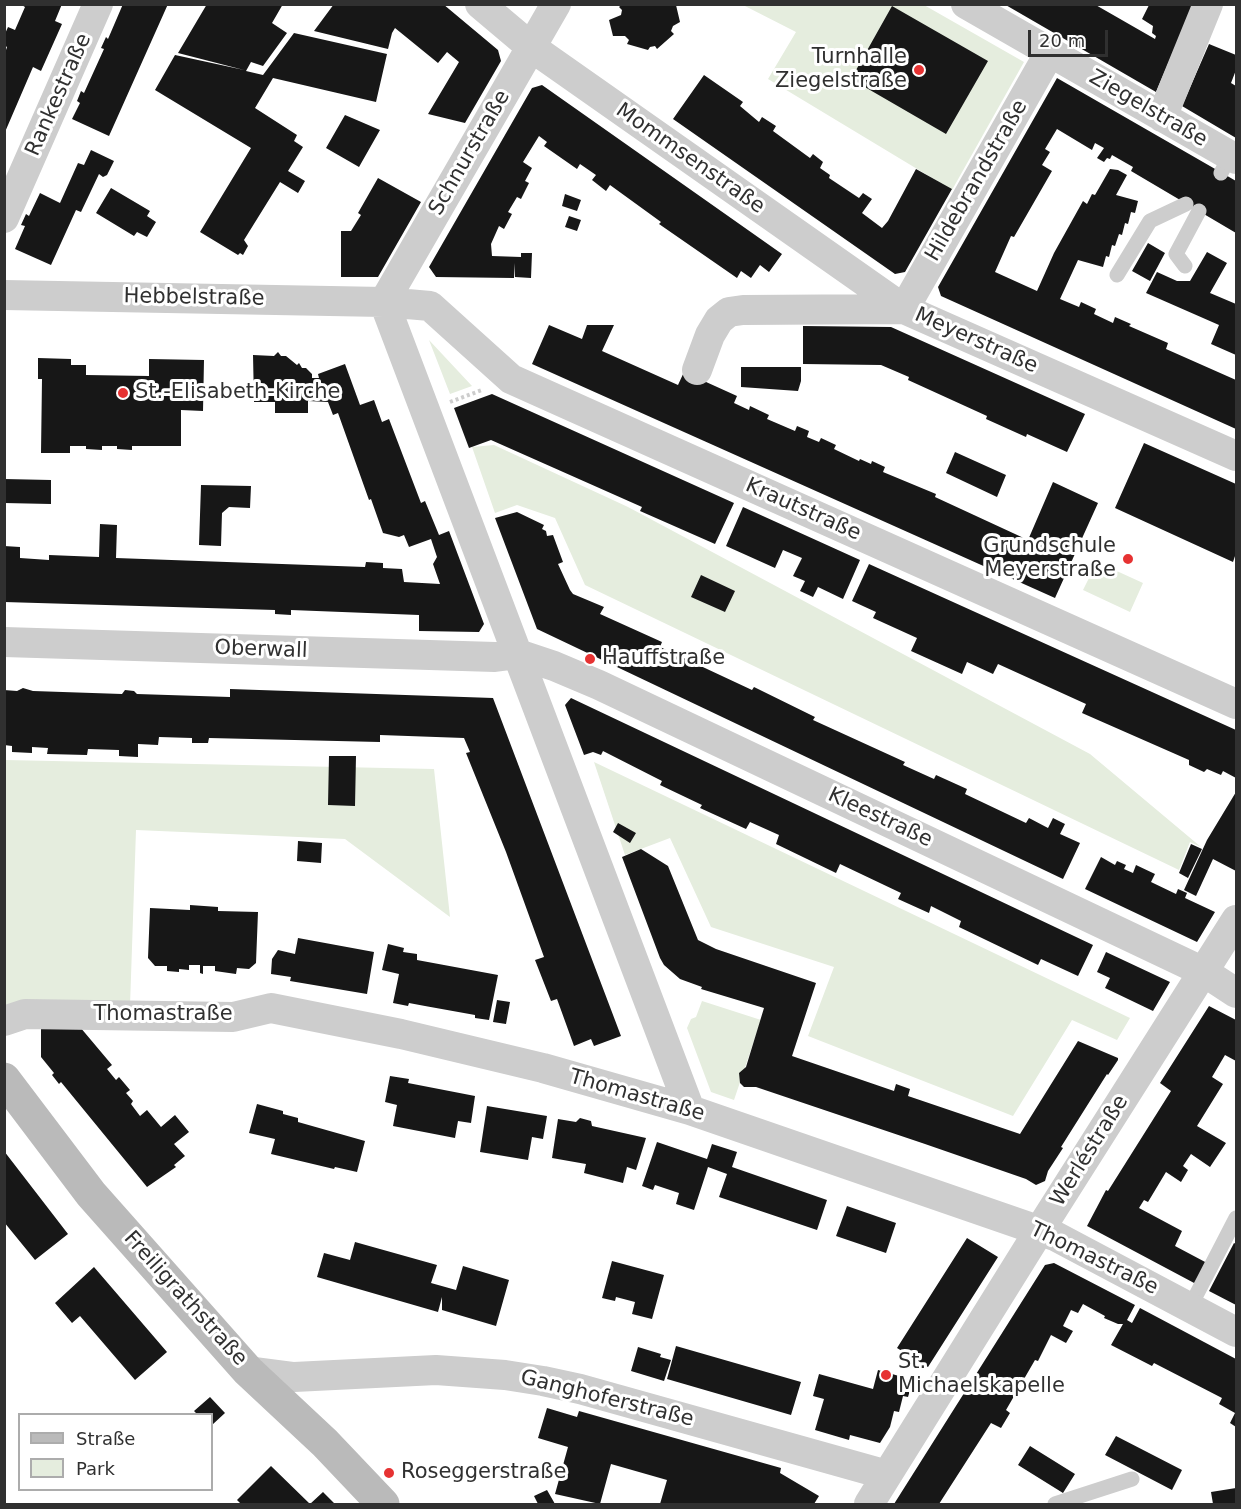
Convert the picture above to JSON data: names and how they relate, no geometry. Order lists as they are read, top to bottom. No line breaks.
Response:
{"streets":{"street":["Rankestraße","Ziegelstraße","Schnurstraße","Mommsenstraße","Hildebrandstraße","Hebbelstraße","Meyerstraße","Krautstraße","Oberwall","Kleestraße","Thomastraße","Werléstraße","Freiligrathstraße","Ganghoferstraße"]},"crossings":[["Ziegelstraße","Hildebrandstraße"],["Schnurstraße","Mommsenstraße"],["Schnurstraße","Hebbelstraße"],["Schnurstraße","Krautstraße"],["Mommsenstraße","Hildebrandstraße"],["Mommsenstraße","Meyerstraße"],["Hildebrandstraße","Meyerstraße"],["Hebbelstraße","Krautstraße"],["Oberwall","Kleestraße"],["Kleestraße","Werléstraße"],["Thomastraße","Werléstraße"],["Werléstraße","Ganghoferstraße"],["Freiligrathstraße","Ganghoferstraße"]],"places":["Turnhalle Ziegelstraße","St.-Elisabeth-Kirche","Grundschule Meyerstraße","Hauffstraße","St. Michaelskapelle","Roseggerstraße"],"legend":["Straße","Park"],"scale_bar":"20 m"}
